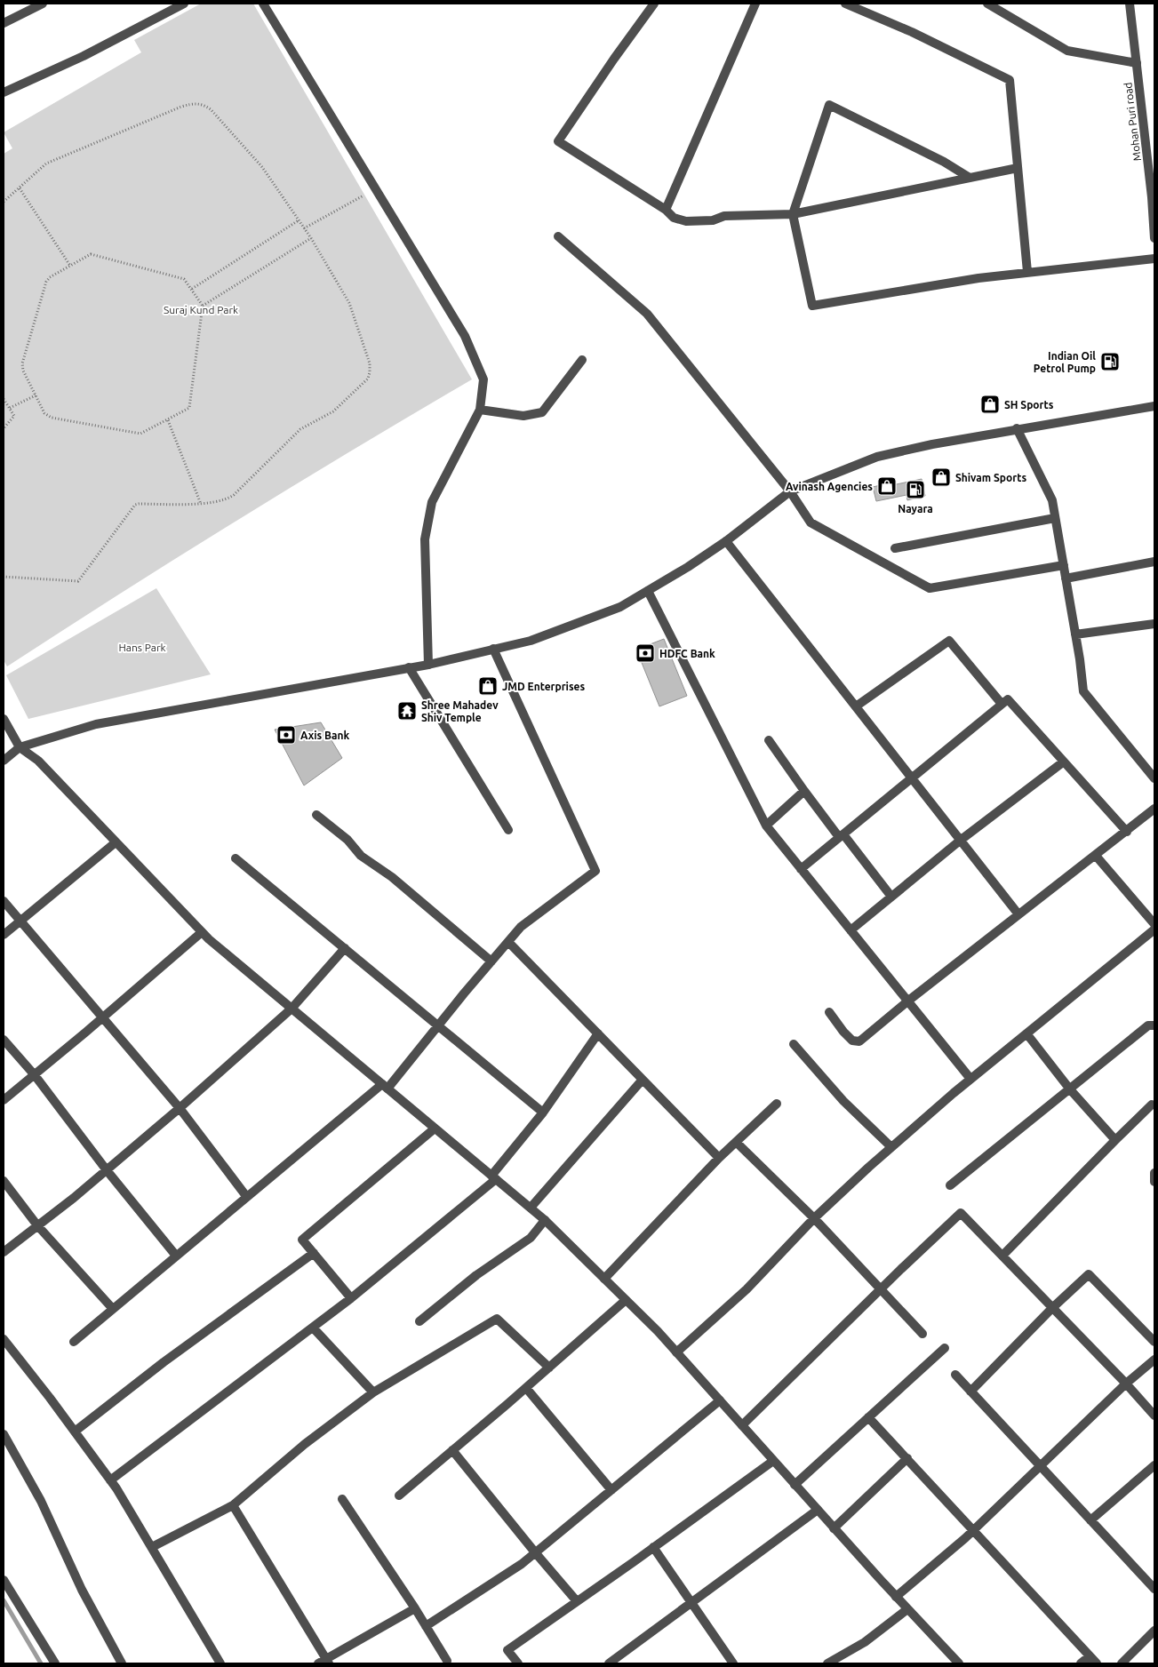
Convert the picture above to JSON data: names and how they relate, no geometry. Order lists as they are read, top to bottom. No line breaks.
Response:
{"streets":{"street":["Mohan Puri road"]},"parks":["Suraj Kund Park","Hans Park"],"places":{"fuel station":["Indian Oil Petrol Pump","Nayara"],"shop":["SH Sports","Shivam Sports","Avinash Agencies","JMD Enterprises"],"bank":["HDFC Bank","Axis Bank"],"temple":["Shree Mahadev Shiv Temple"]}}
